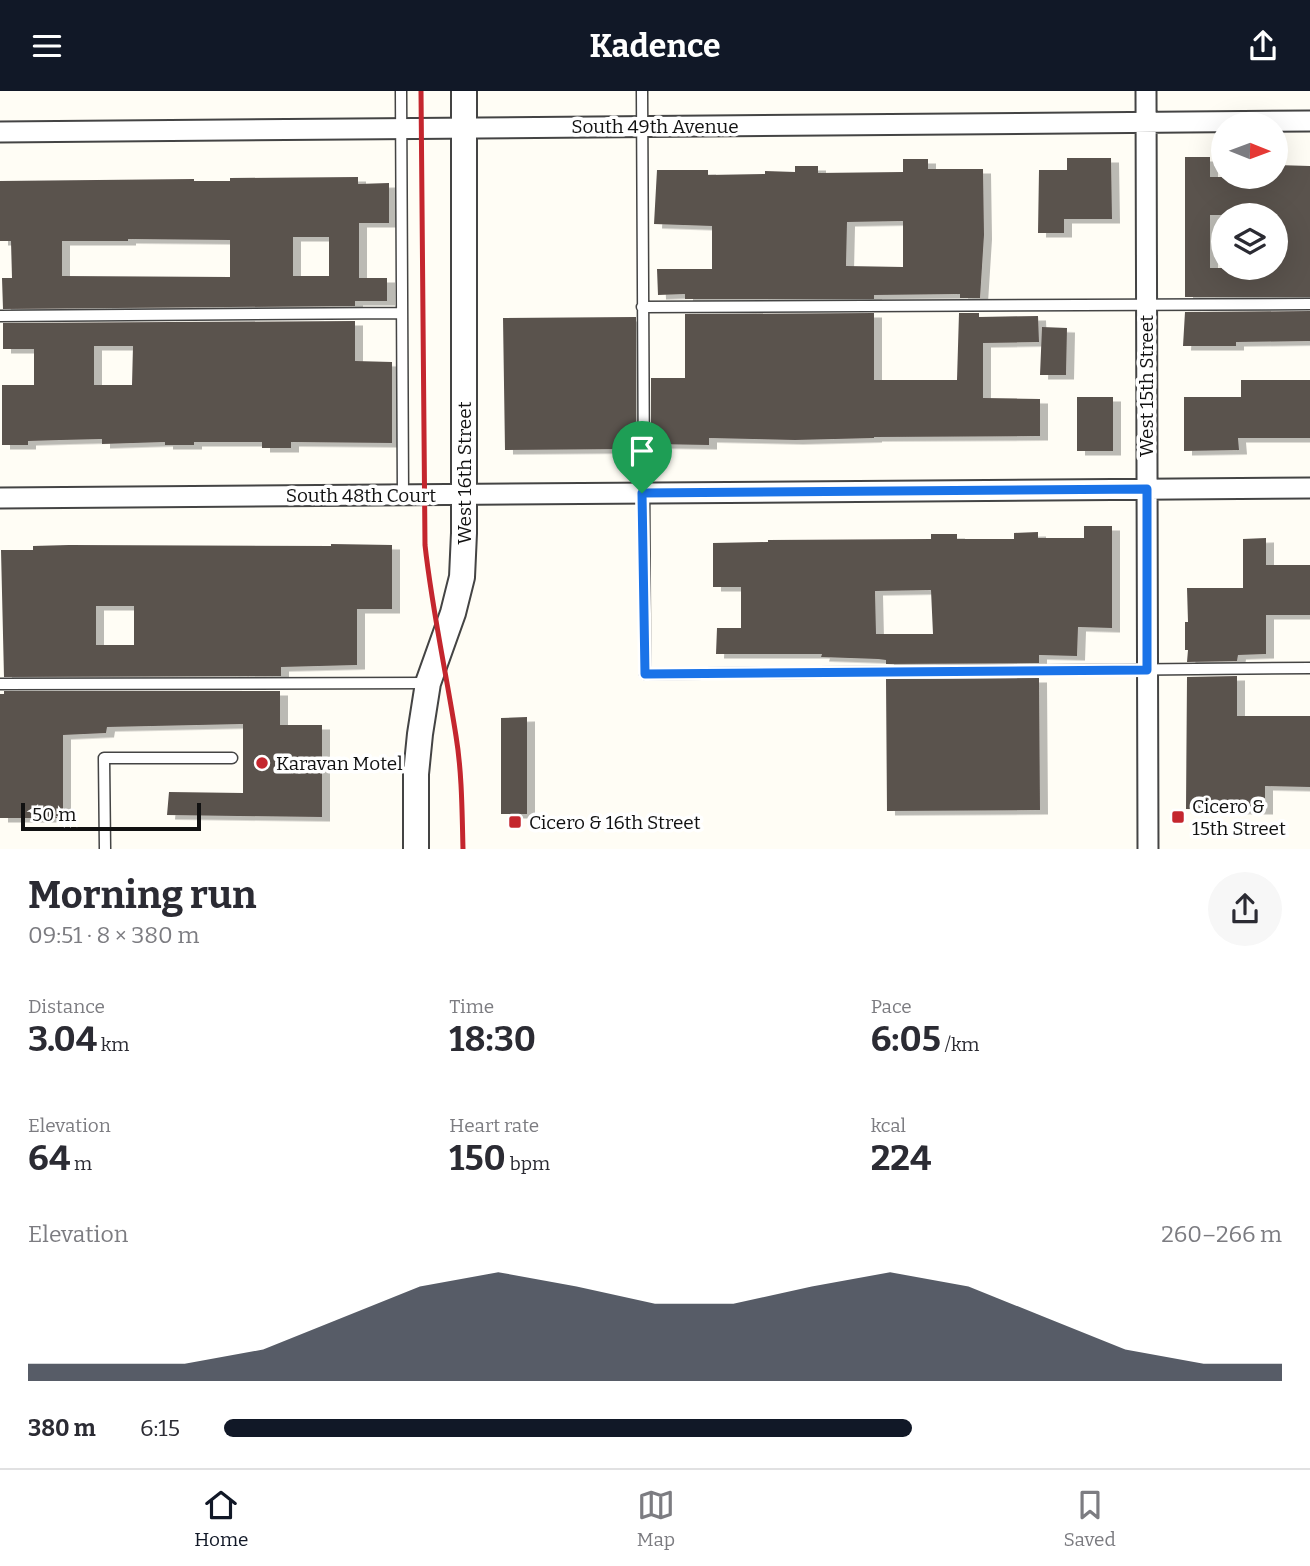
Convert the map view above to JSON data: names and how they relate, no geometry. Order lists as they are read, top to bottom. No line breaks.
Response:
{"streets":{"street":["South 49th Avenue","West 15th Street","West 16th Street","South 48th Court"]},"crossings":[["South 49th Avenue","West 15th Street"],["South 49th Avenue","West 16th Street"],["West 15th Street","South 48th Court"],["West 16th Street","South 48th Court"]],"places":{"other":["Karavan Motel"],"transit":["Cicero & 15th Street","Cicero & 16th Street"]},"scale_bar":"50 m","north":"right","page":{"header":"Kadence","scale":"50 m","heading":["Morning run","09:51 · 8 × 380 m"],"stats":[["Distance","3.04 km"],["Time","18:30"],["Pace","6:05 /km"],["Elevation","64 m"],["Heart rate","150 bpm"],["kcal","224"]],"chart":["Elevation","260–266 m"],"list":[{"name":"380 m","note":"6:15"}],"tabs":["Home","Map","Saved"]}}
